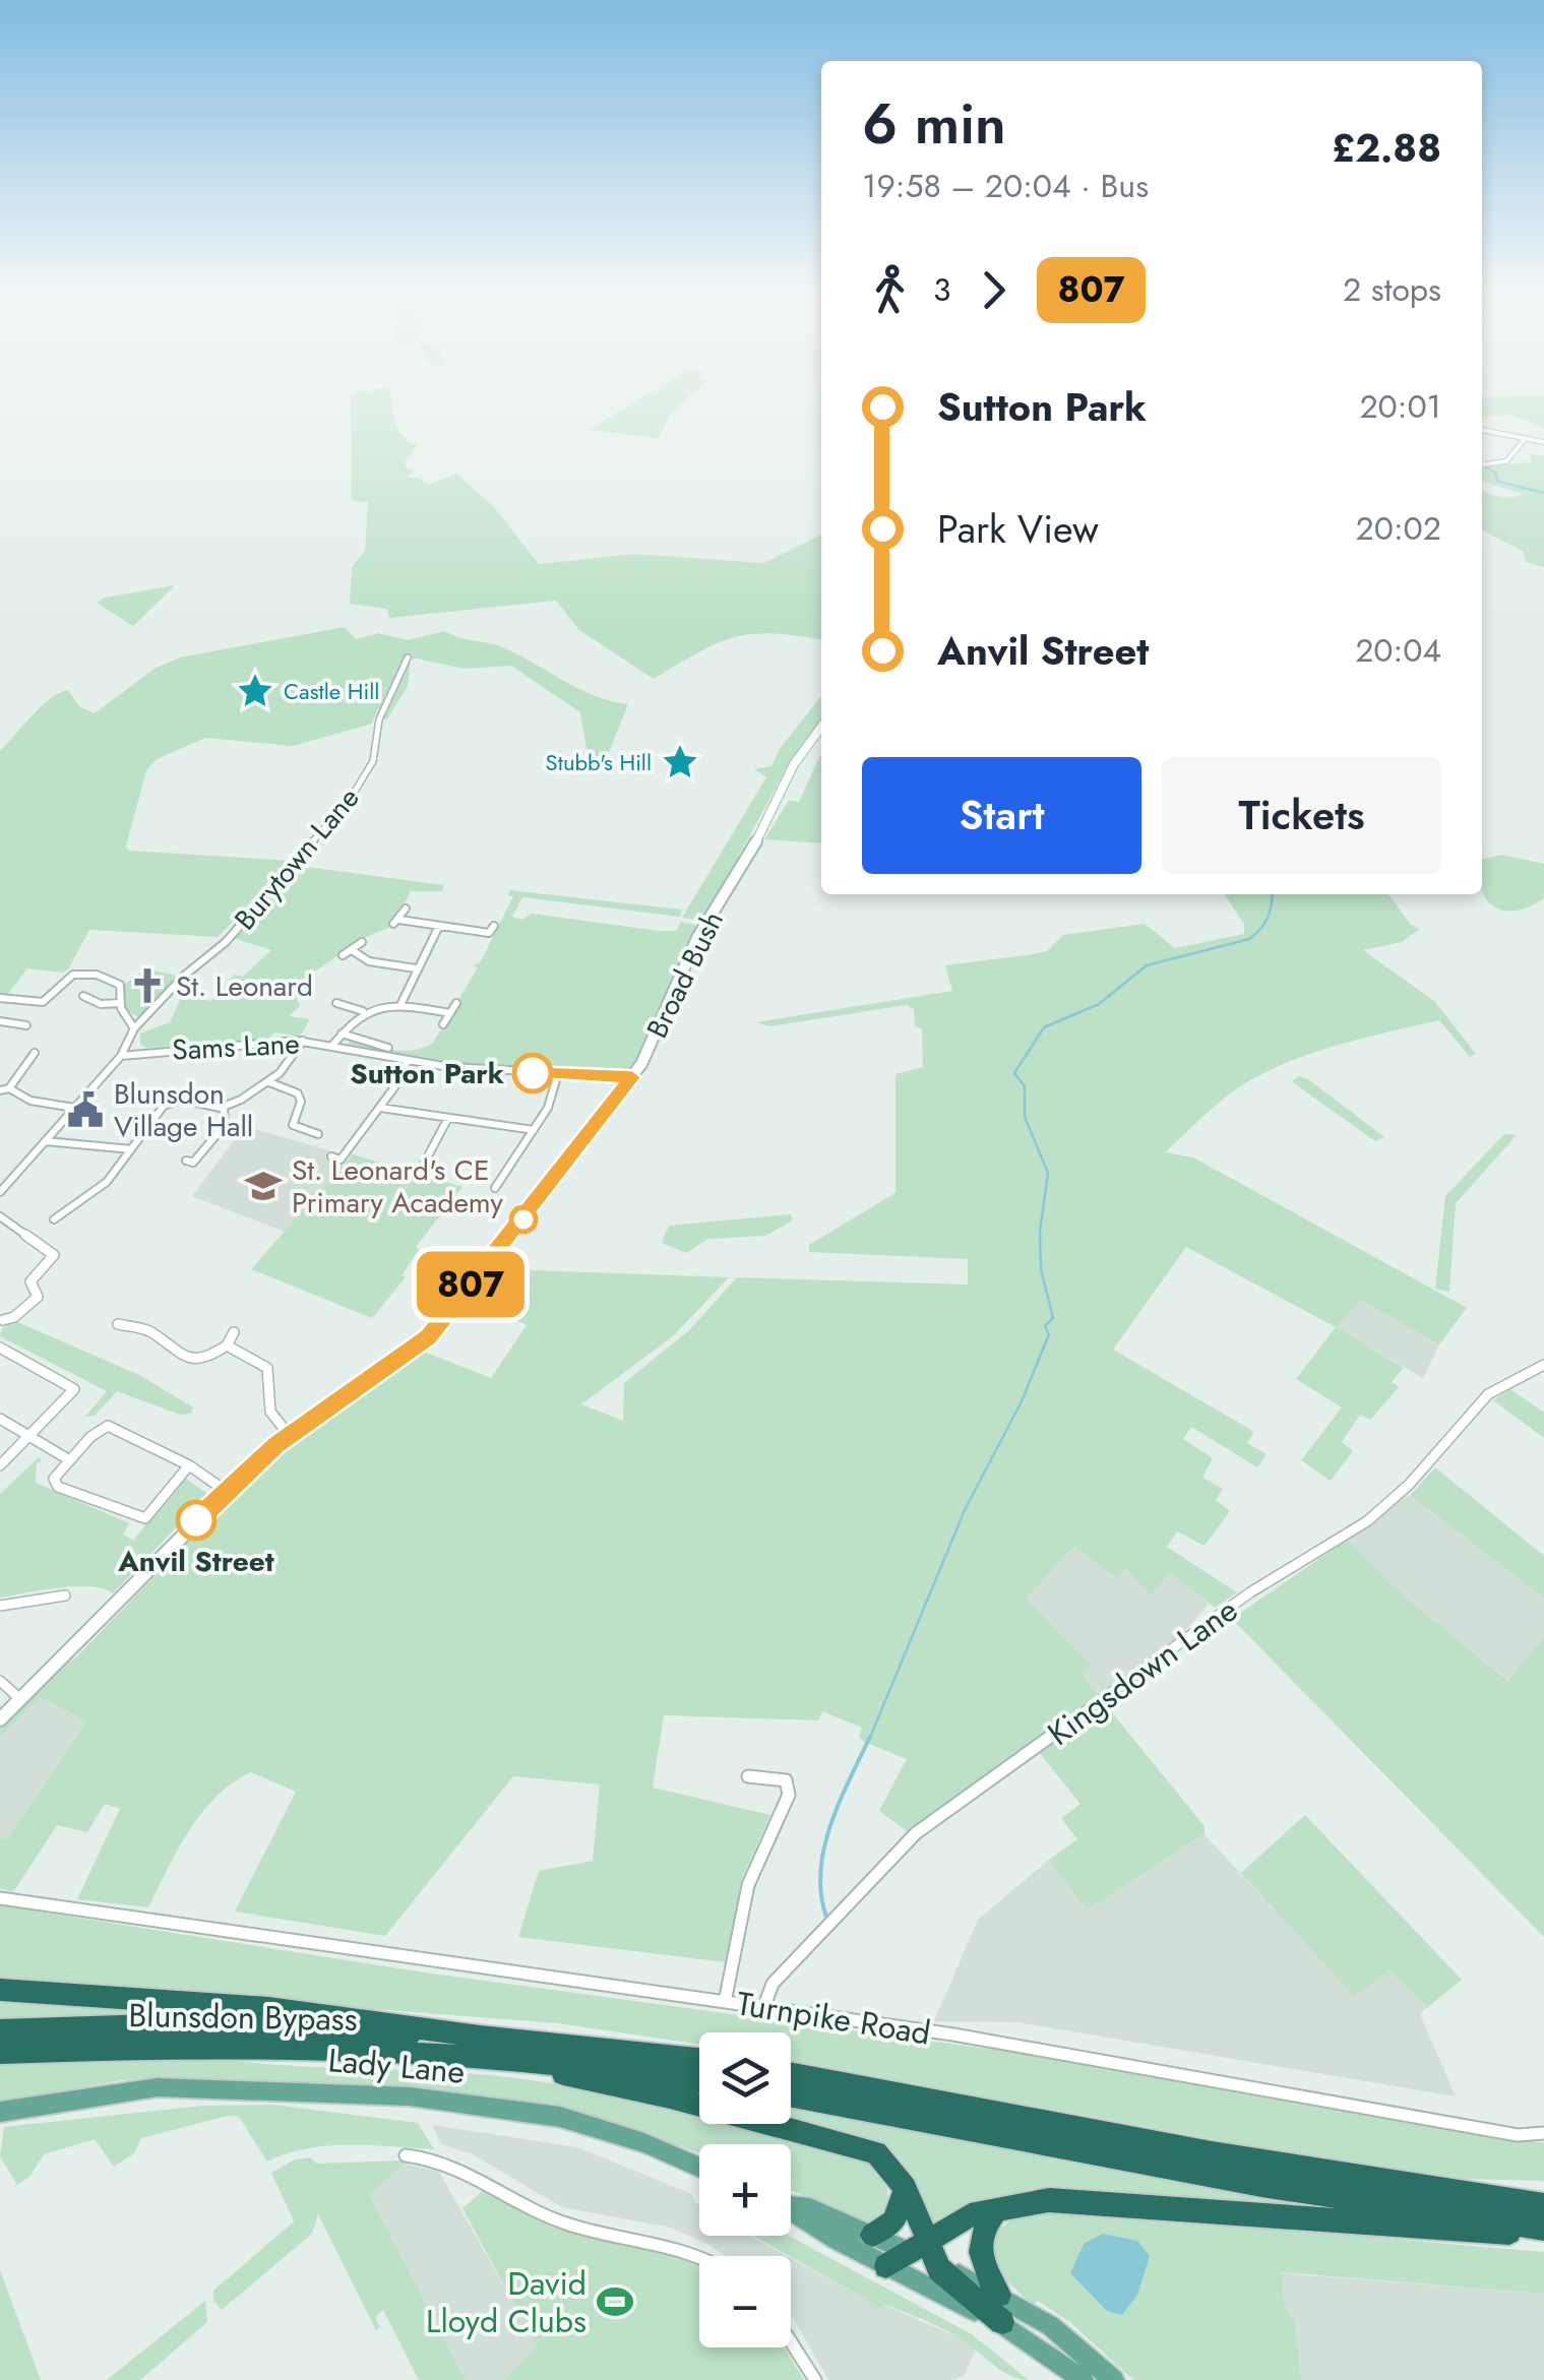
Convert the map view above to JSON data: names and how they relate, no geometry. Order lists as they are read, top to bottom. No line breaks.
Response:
{"streets":{"highway":["Blunsdon Bypass"],"main road":["Broad Bush","Lady Lane"],"street":["Burytown Lane","Sams Lane","Kingsdown Lane","Turnpike Road"]},"crossings":[["Broad Bush","Sams Lane"],["Kingsdown Lane","Turnpike Road"]],"places":{"place":["Castle Hill","Stubb's Hill"],"church":["St. Leonard"],"other":["Sutton Park","Anvil Street"],"public building":["Blunsdon Village Hall"],"school or university":["St. Leonard's CE Primary Academy"],"sports":["David Lloyd Clubs"]},"lines":["bus line 807"],"page":{"on_map":"807","heading":["6 min","19:58 – 20:04 · Bus","£2.88"],"legs":["3","807","2 stops"],"list":[{"name":"Sutton Park","value":"20:01"},{"name":"Park View","value":"20:02"},{"name":"Anvil Street","value":"20:04"}],"buttons":["Start","Tickets"],"map_buttons":["+","−"]}}
